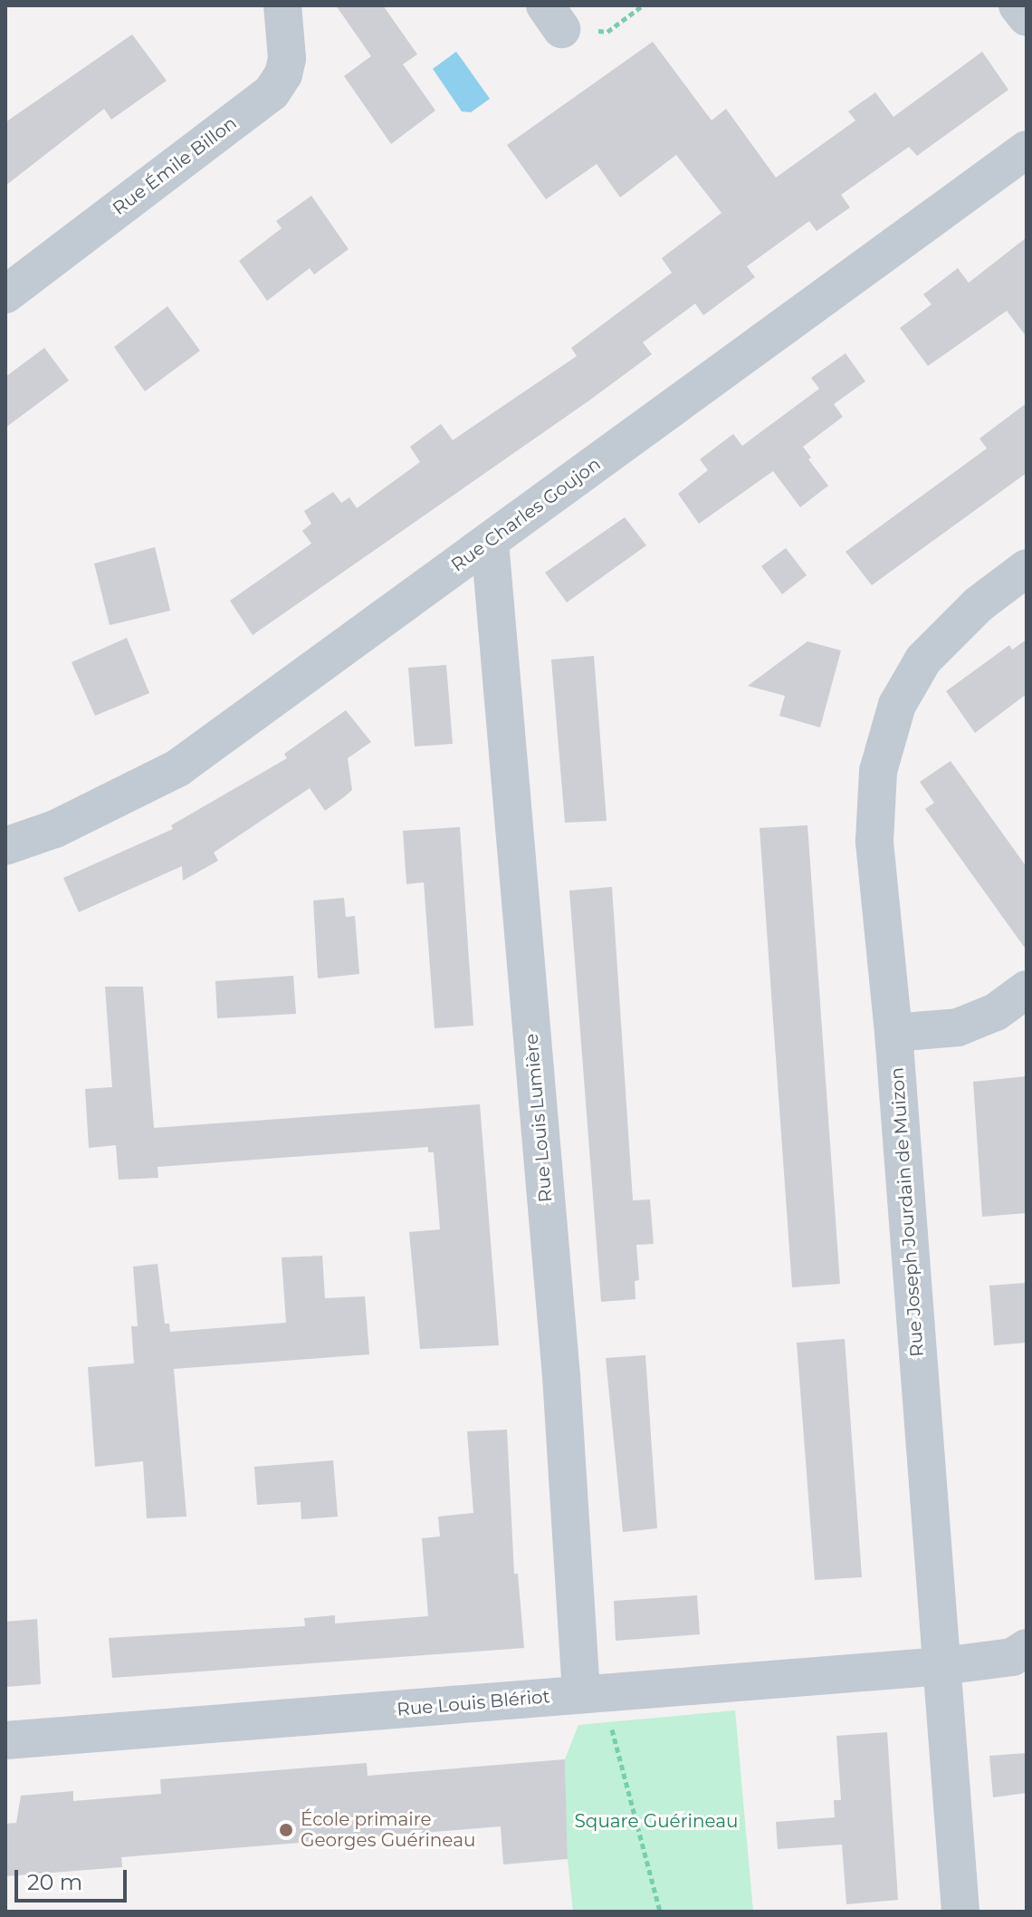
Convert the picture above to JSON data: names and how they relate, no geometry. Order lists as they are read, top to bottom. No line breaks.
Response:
{"streets":{"street":["Rue Émile Billon","Rue Charles Goujon","Rue Louis Lumière","Rue Joseph Jourdain de Muizon","Rue Louis Blériot"]},"crossings":[["Rue Charles Goujon","Rue Louis Lumière"],["Rue Louis Lumière","Rue Louis Blériot"],["Rue Joseph Jourdain de Muizon","Rue Louis Blériot"]],"parks":["Square Guérineau"],"places":["École primaire Georges Guérineau"],"scale_bar":"20 m"}
